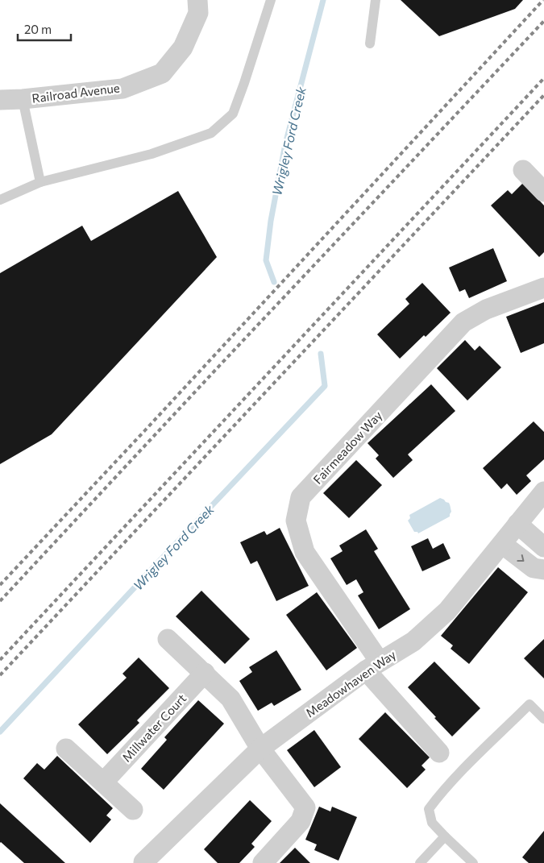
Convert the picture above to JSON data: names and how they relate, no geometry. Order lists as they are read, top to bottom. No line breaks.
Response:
{"streets":{"street":["Railroad Avenue","Fairmeadow Way","Meadowhaven Way","Millwater Court"]},"crossings":[["Fairmeadow Way","Meadowhaven Way"]],"water":["Wrigley Ford Creek"],"scale_bar":"20 m"}
